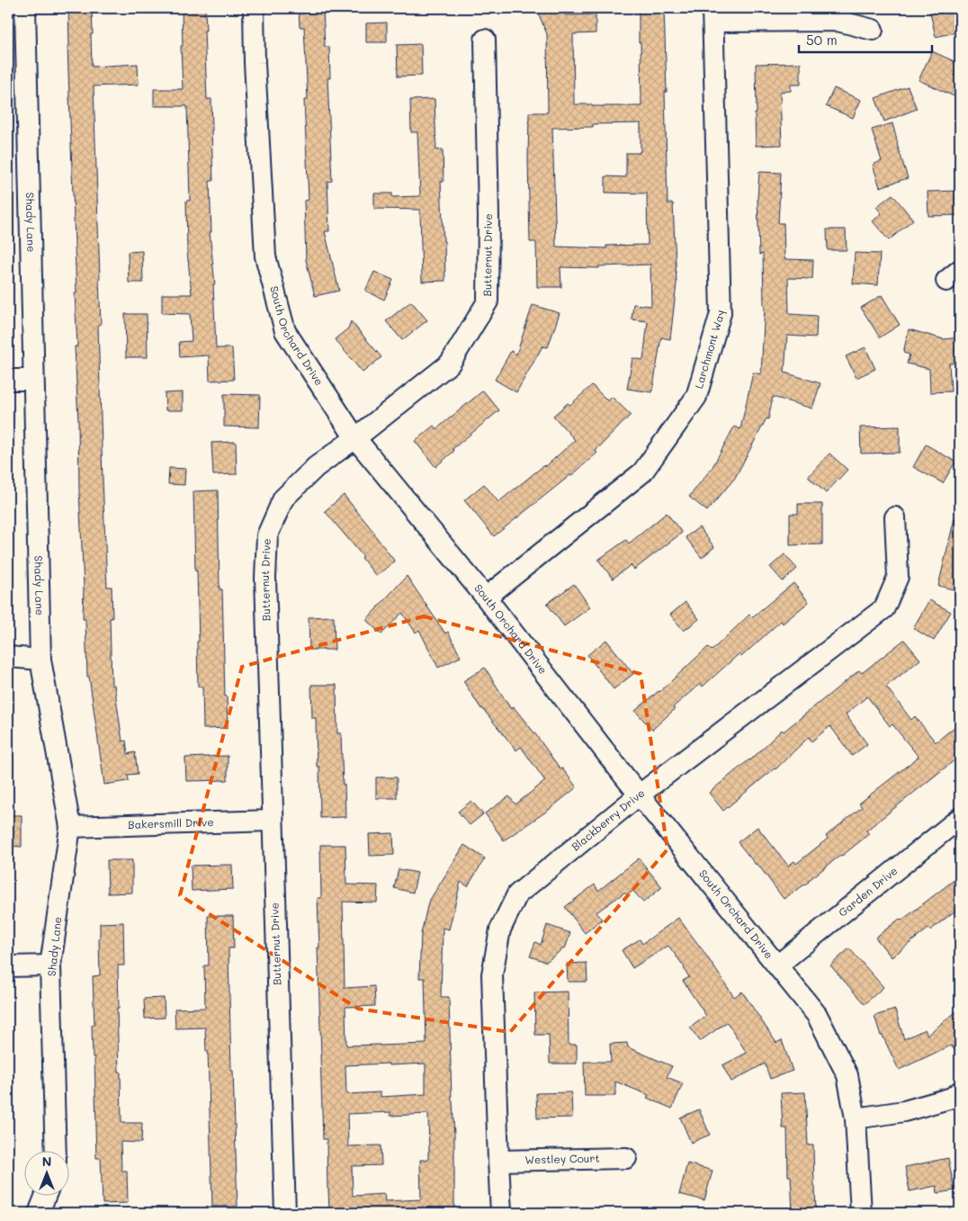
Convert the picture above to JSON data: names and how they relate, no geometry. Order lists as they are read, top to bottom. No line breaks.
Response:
{"streets":{"street":["Shady Lane","Butternut Drive","South Orchard Drive","Larchmont Way","Blackberry Drive","Bakersmill Drive","Garden Drive","Westley Court"]},"crossings":[["Shady Lane","Bakersmill Drive"],["Butternut Drive","South Orchard Drive"],["Butternut Drive","Bakersmill Drive"],["South Orchard Drive","Larchmont Way"],["South Orchard Drive","Blackberry Drive"],["South Orchard Drive","Garden Drive"],["Blackberry Drive","Westley Court"]],"scale_bar":"50 m","north":"top"}
